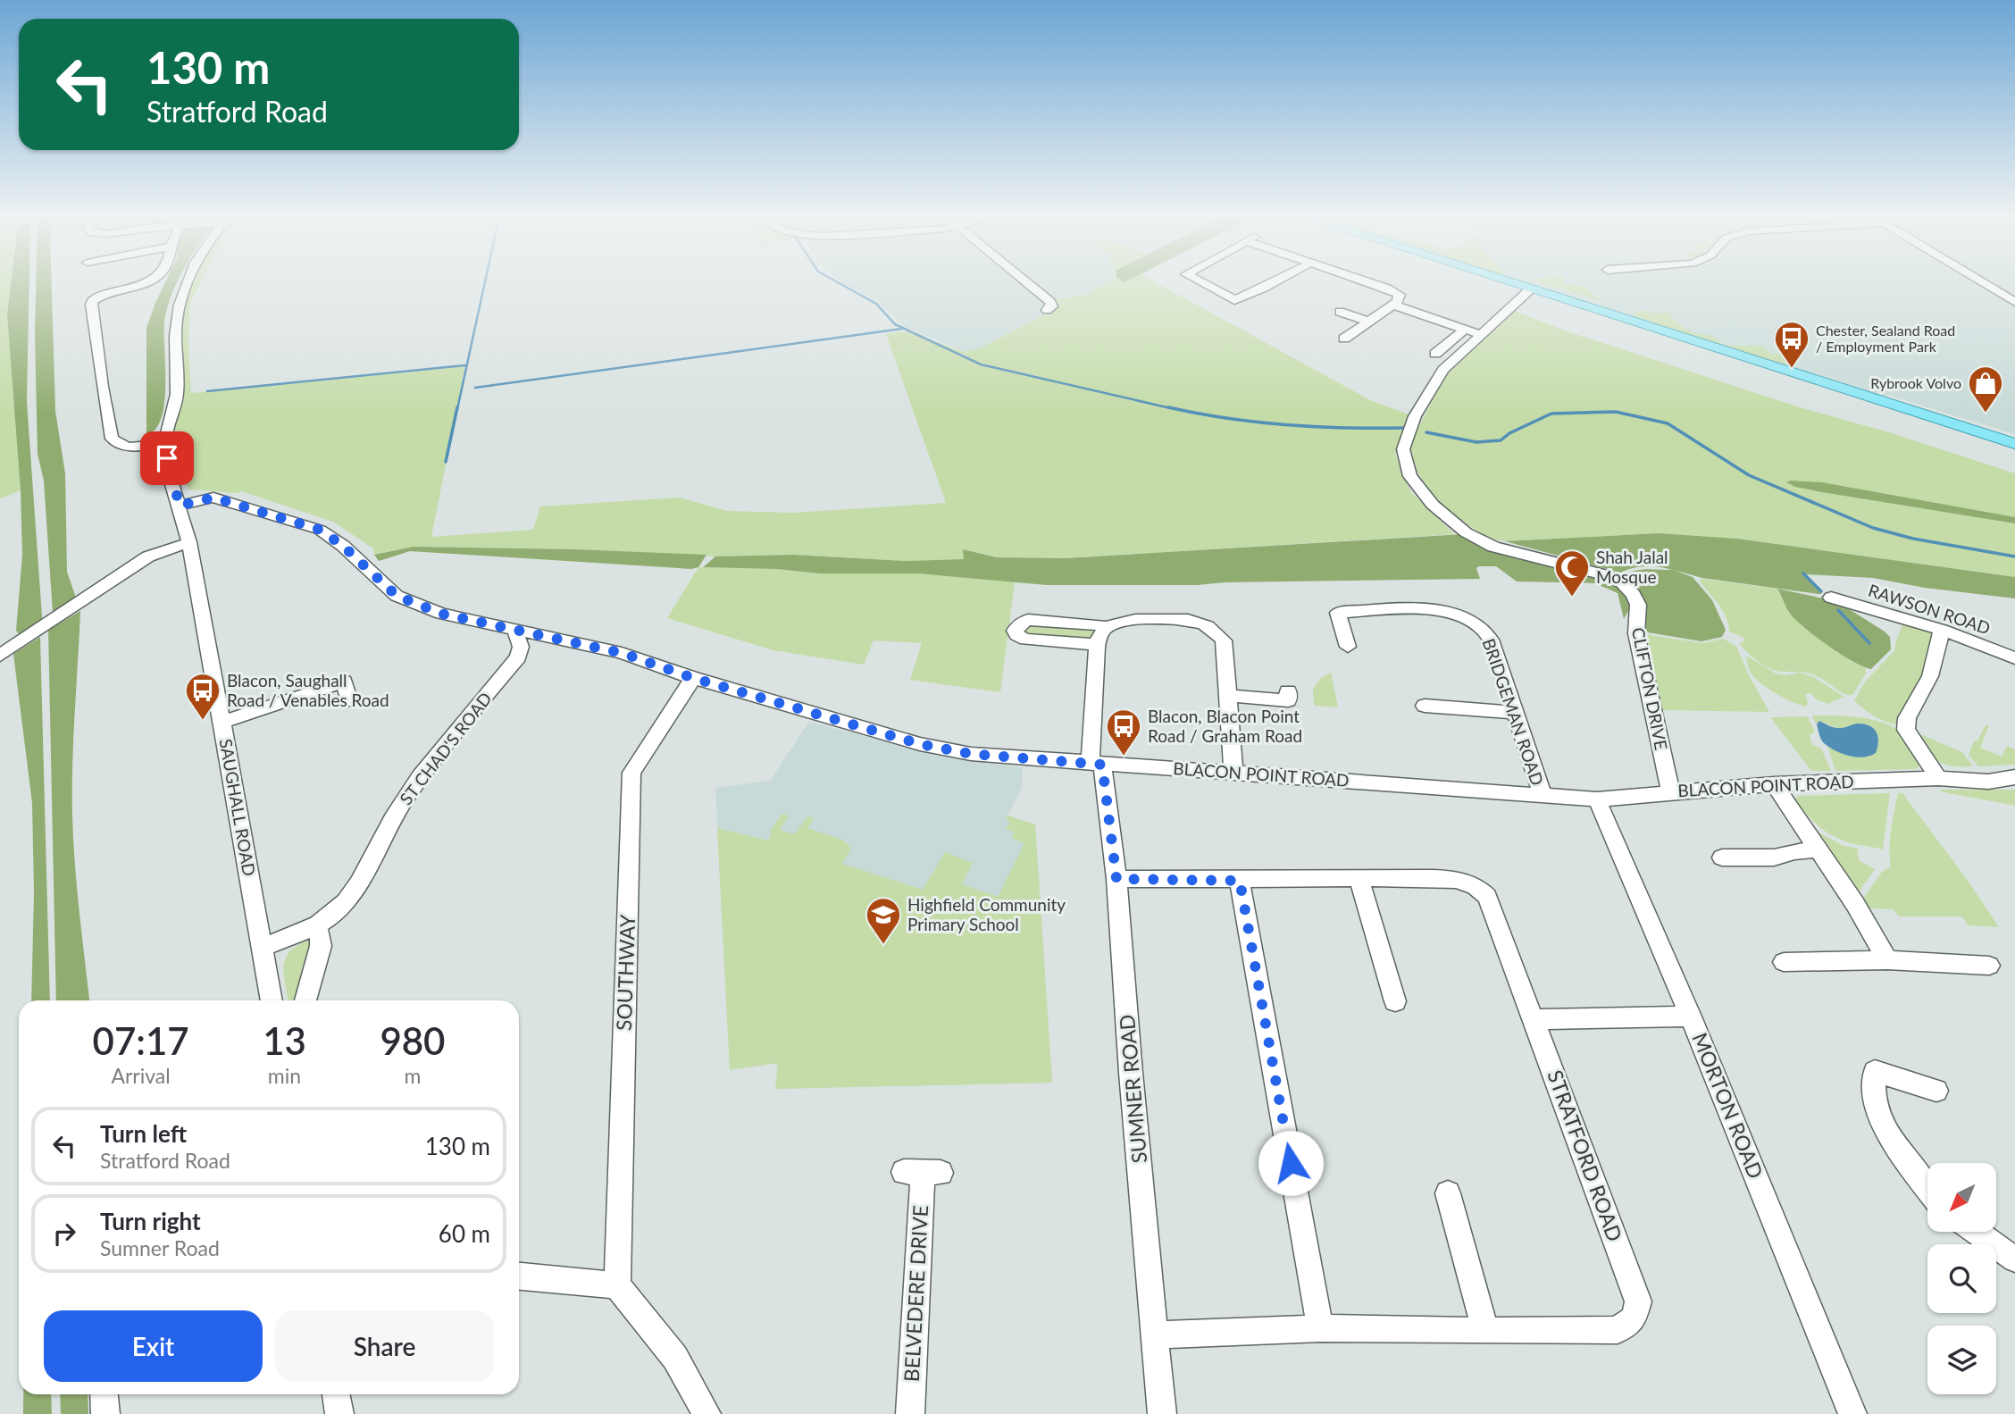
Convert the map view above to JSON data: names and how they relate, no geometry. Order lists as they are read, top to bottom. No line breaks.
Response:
{"streets":{"street":["RAWSON ROAD","CLIFTON DRIVE","BRIDGEMAN ROAD","ST CHAD'S ROAD","BLACON POINT ROAD","SAUGHALL ROAD","SOUTHWAY","SUMNER ROAD","MORTON ROAD","STRATFORD ROAD","BELVEDERE DRIVE"]},"crossings":[["CLIFTON DRIVE","BLACON POINT ROAD"],["BRIDGEMAN ROAD","BLACON POINT ROAD"],["ST CHAD'S ROAD","BLACON POINT ROAD"],["ST CHAD'S ROAD","SAUGHALL ROAD"],["BLACON POINT ROAD","SOUTHWAY"],["BLACON POINT ROAD","SUMNER ROAD"],["BLACON POINT ROAD","MORTON ROAD"],["SUMNER ROAD","STRATFORD ROAD"]],"places":{"bus stop":["Chester, Sealand Road / Employment Park","Blacon, Saughall Road / Venables Road","Blacon, Blacon Point Road / Graham Road"],"shop":["Rybrook Volvo"],"mosque":["Shah Jalal Mosque"],"school or university":["Highfield Community Primary School"]},"north":"bottom left","page":{"turn":["130 m","Stratford Road"],"eta":["07:17","Arrival","13","min","980","m"],"list":[{"name":"Turn left","note":"Stratford Road","value":"130 m"},{"name":"Turn right","note":"Sumner Road","value":"60 m"}],"buttons":["Exit","Share"]}}
